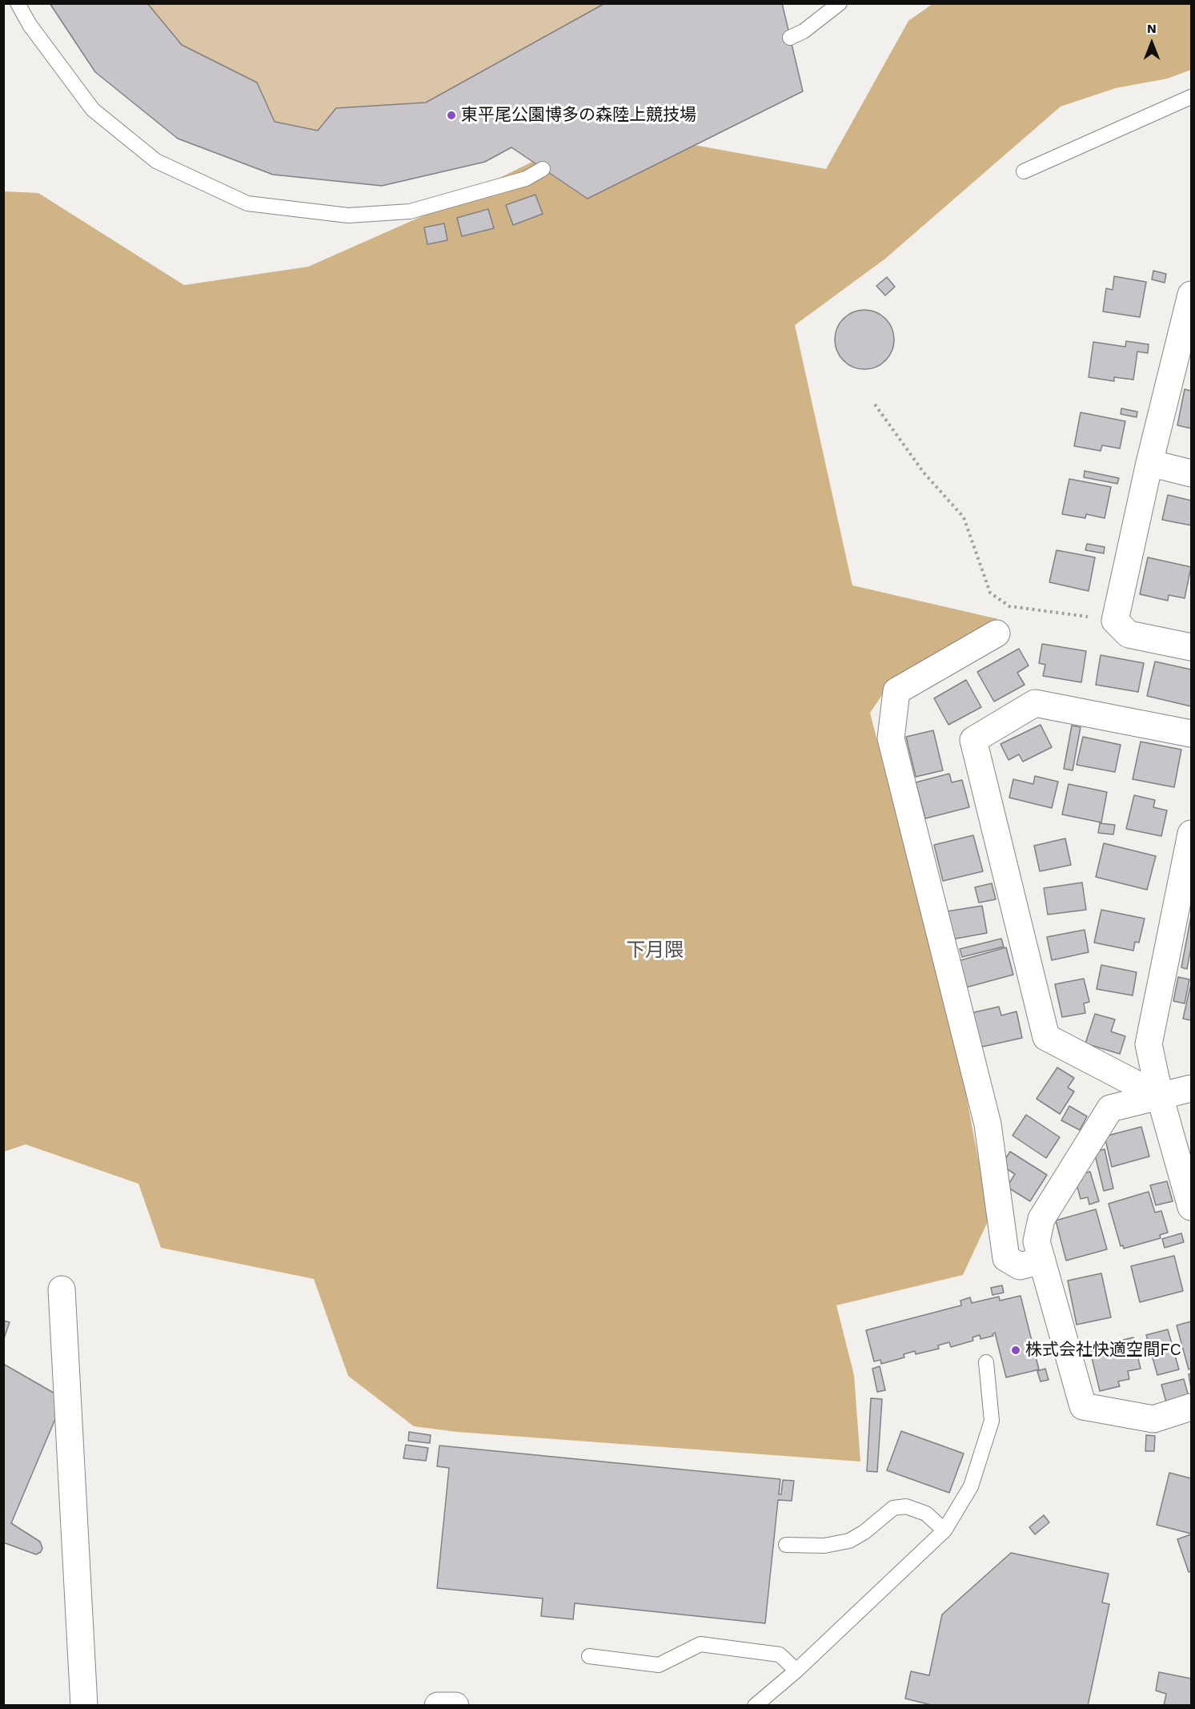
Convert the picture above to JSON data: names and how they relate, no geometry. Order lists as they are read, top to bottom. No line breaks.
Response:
{"districts":["下月隈"],"places":["東平尾公園博多の森陸上競技場","株式会社快適空間FC"],"north":"top"}
